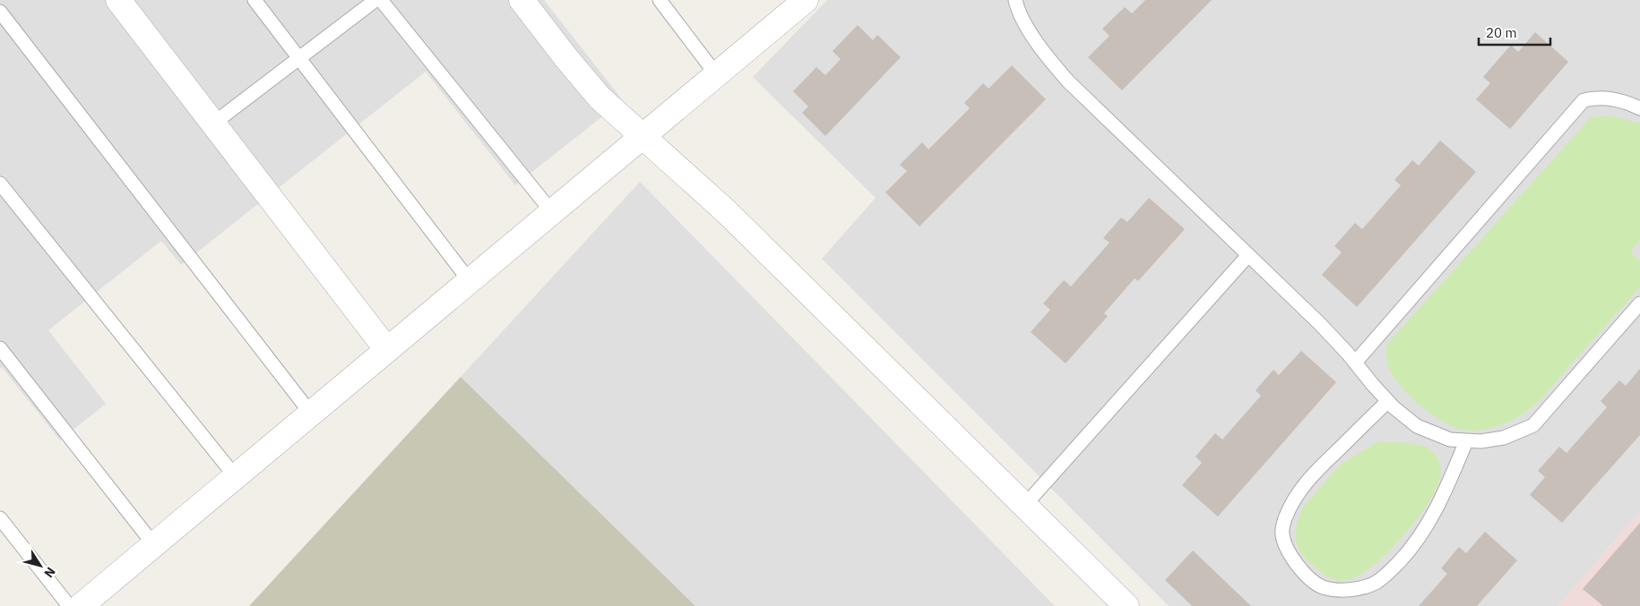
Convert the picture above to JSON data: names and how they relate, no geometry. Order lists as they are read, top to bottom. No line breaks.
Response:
{"scale_bar":"20 m","north":"bottom right"}
